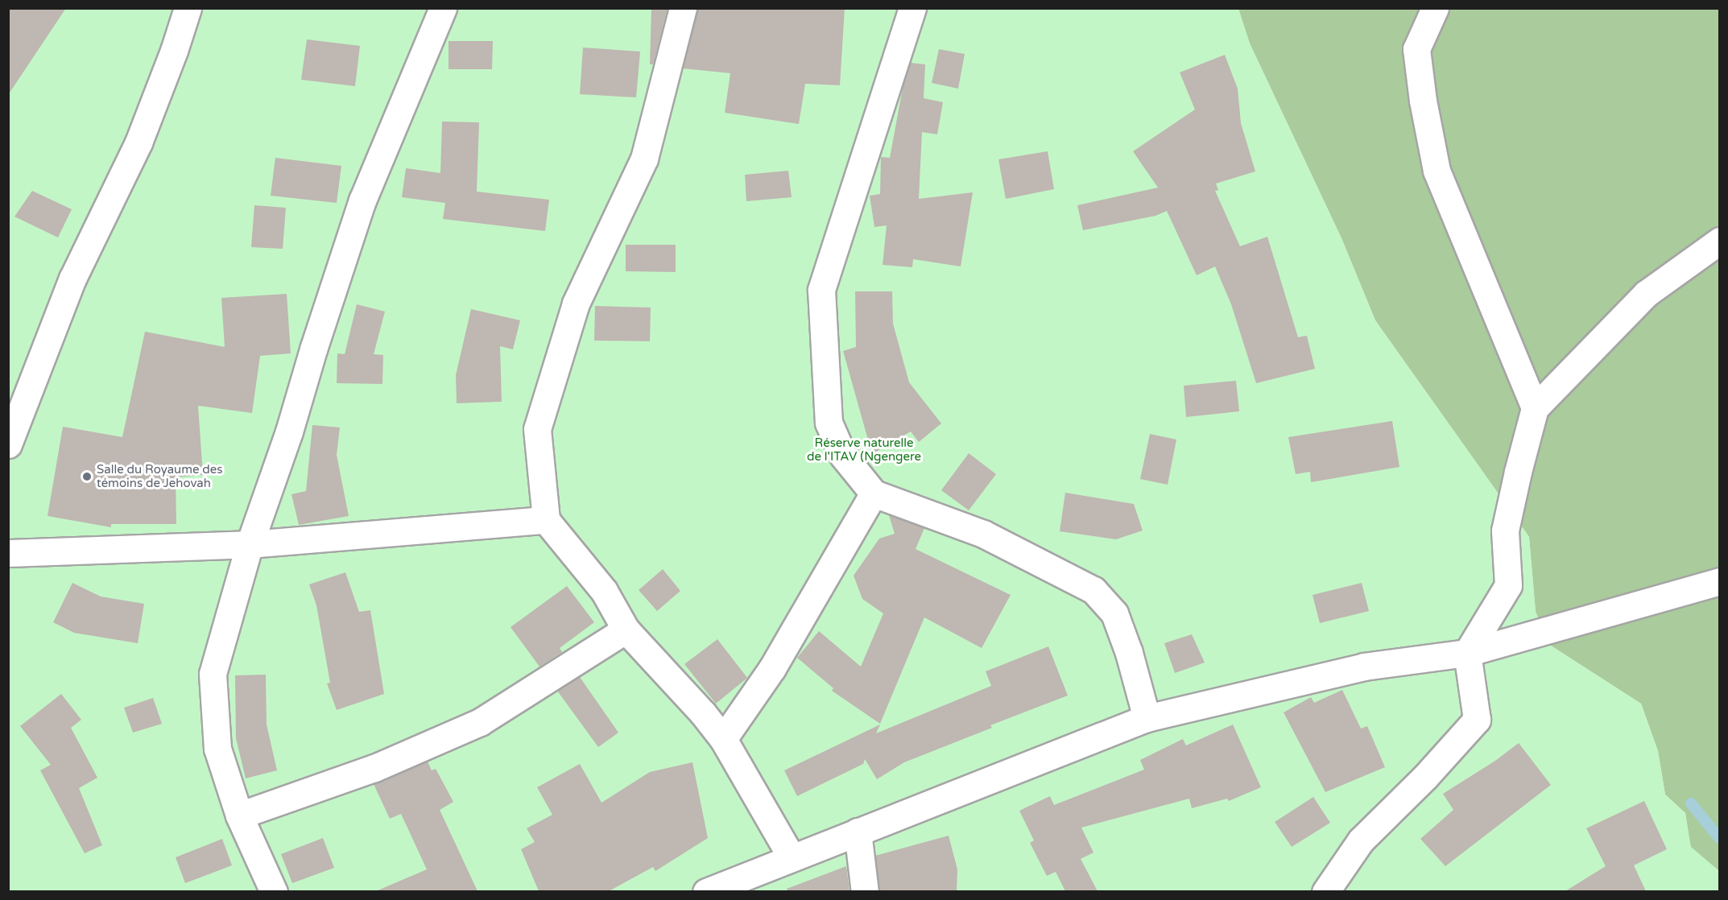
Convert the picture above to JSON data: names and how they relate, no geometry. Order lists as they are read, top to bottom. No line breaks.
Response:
{"parks":["Réserve naturelle de l'ITAV (Ngengere"],"places":["Salle du Royaume des témoins de Jehovah"]}
